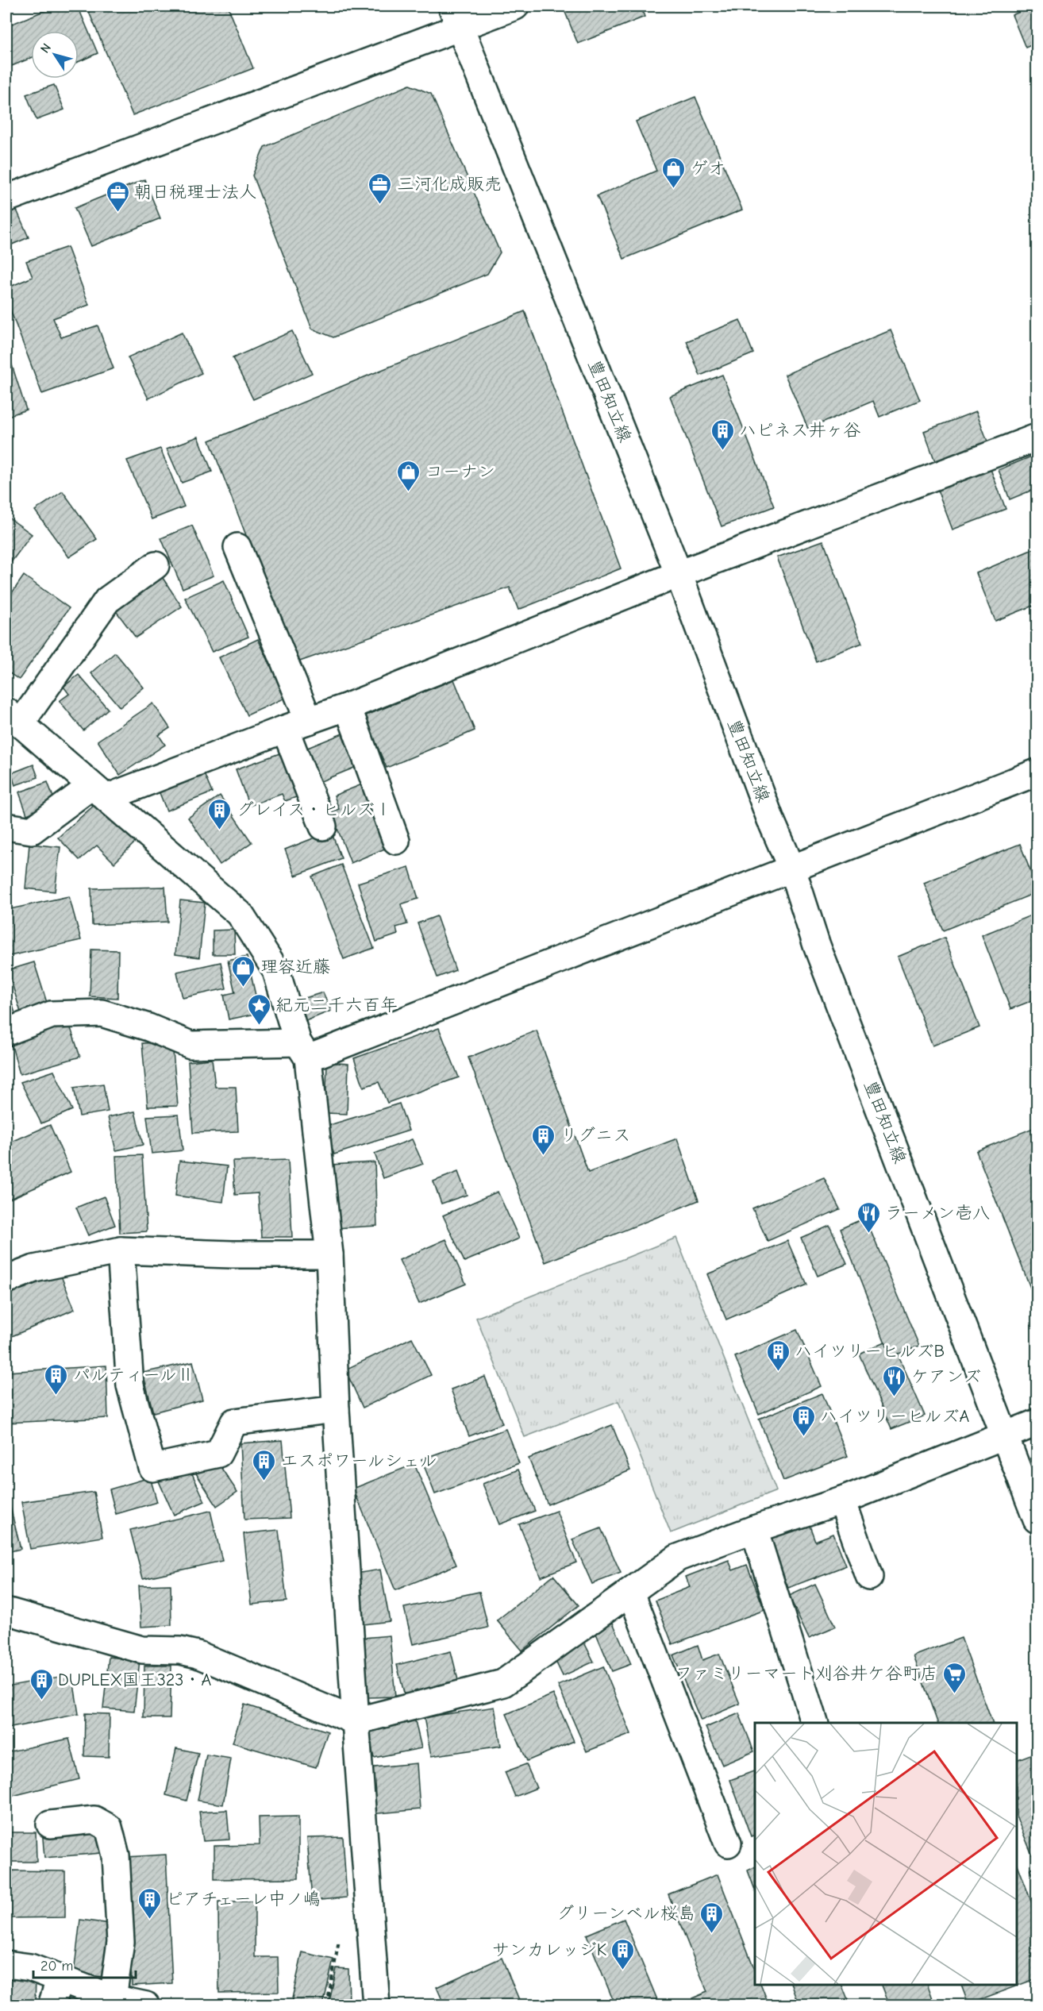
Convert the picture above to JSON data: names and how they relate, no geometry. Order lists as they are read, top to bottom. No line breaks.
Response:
{"streets":{"street":["豊田知立線"]},"places":{"shop":["ゲオ","コーナン","理容近藤"],"office":["三河化成販売","朝日税理士法人"],"building":["ハピネス井ヶ谷","グレイス・ヒルズⅠ","リグニス","ハイツリーヒルズB","パルティールⅡ","ハイツリーヒルズA","エスポワールシェル","DUPLEX国王323・A","ピアチェーレ中ノ嶋","グリーンベル桜島","サンカレッジK"],"place":["紀元二千六百年"],"restaurant":["ラーメン壱八","ケアンズ"],"supermarket":["ファミリーマート刈谷井ケ谷町店"]},"scale_bar":"20 m","north":"top left"}
